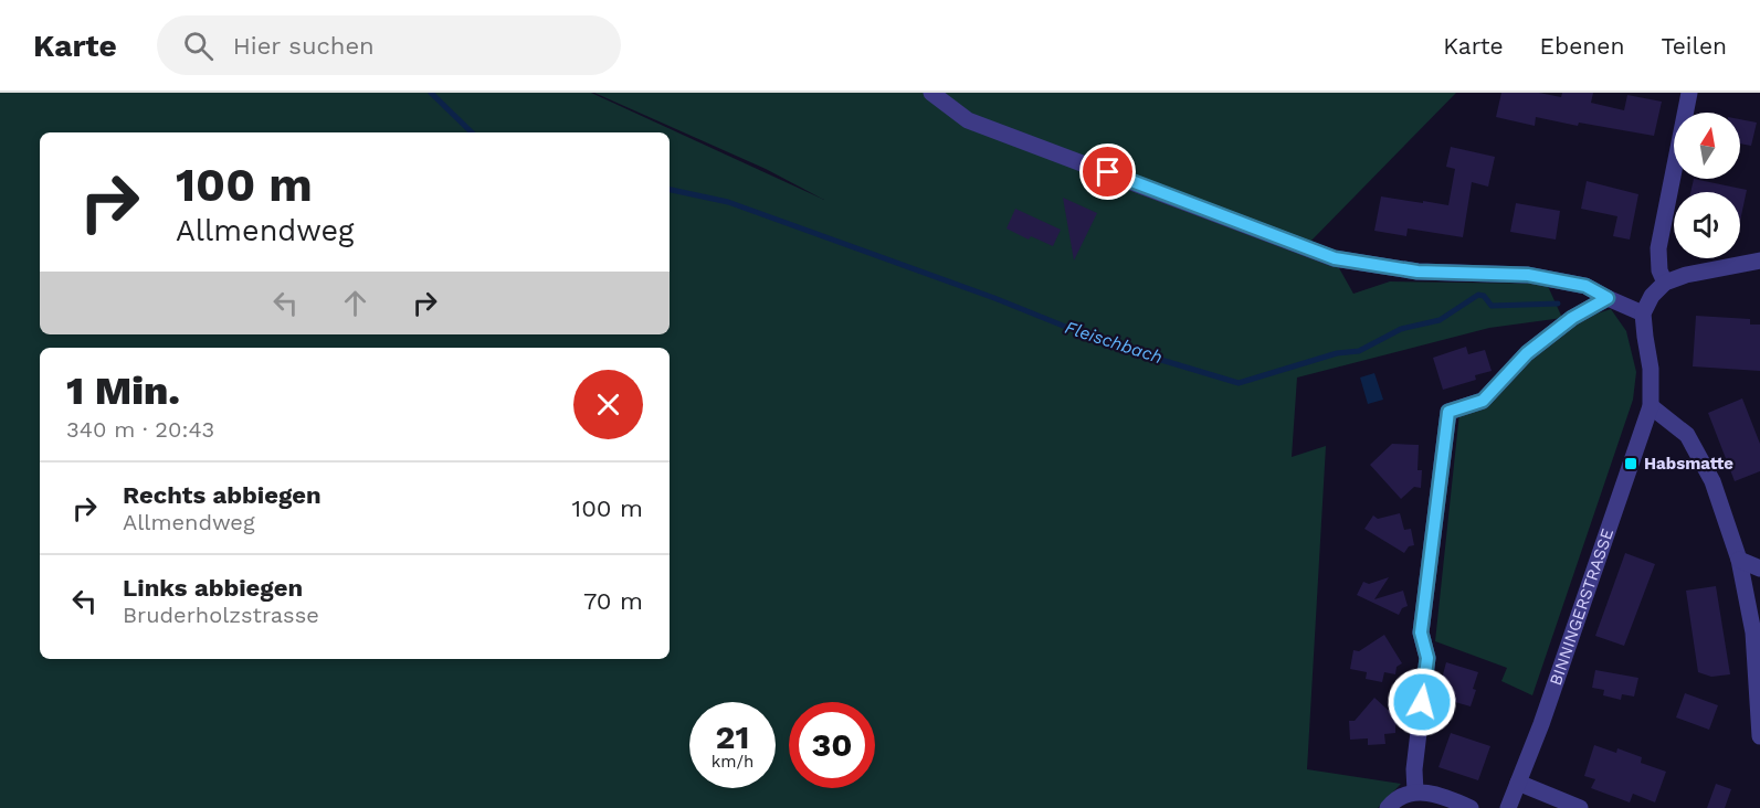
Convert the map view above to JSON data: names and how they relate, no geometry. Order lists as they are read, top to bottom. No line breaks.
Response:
{"streets":{"street":["BINNINGERSTRASSE"]},"water":["Fleischbach"],"places":{"transit":["Habsmatte"]},"north":"top","page":{"header":"Karte","search":"Hier suchen","nav":["Karte","Ebenen","Teilen"],"turn":["100 m","Allmendweg"],"heading":["1 Min.","340 m · 20:43"],"list":[{"name":"Rechts abbiegen","note":"Allmendweg","value":"100 m"},{"name":"Links abbiegen","note":"Bruderholzstrasse","value":"70 m"}],"speed":"21 km/h","limit":"30"}}
